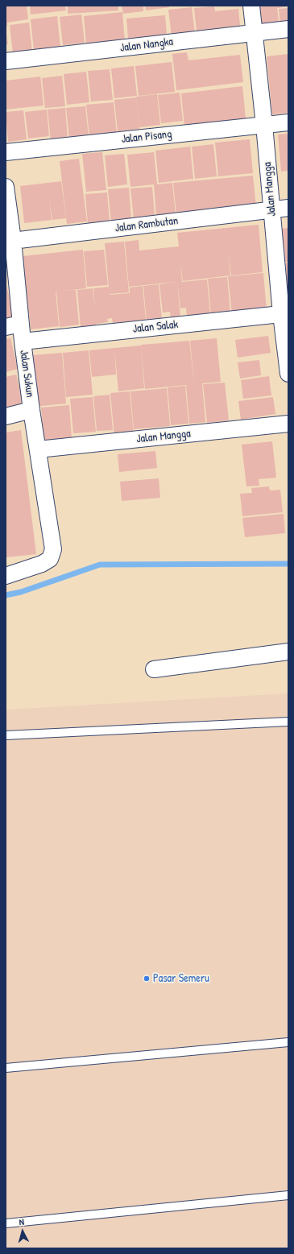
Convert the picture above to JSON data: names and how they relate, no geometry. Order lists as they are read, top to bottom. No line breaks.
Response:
{"streets":{"street":["Jalan Nangka","Jalan Pisang","Jalan Mangga","Jalan Rambutan","Jalan Salak","Jalan Sukun"]},"crossings":[["Jalan Nangka","Jalan Mangga"],["Jalan Pisang","Jalan Mangga"],["Jalan Mangga","Jalan Rambutan"],["Jalan Mangga","Jalan Salak"],["Jalan Mangga","Jalan Sukun"],["Jalan Rambutan","Jalan Sukun"],["Jalan Salak","Jalan Sukun"]],"places":["Pasar Semeru"],"north":"top"}
